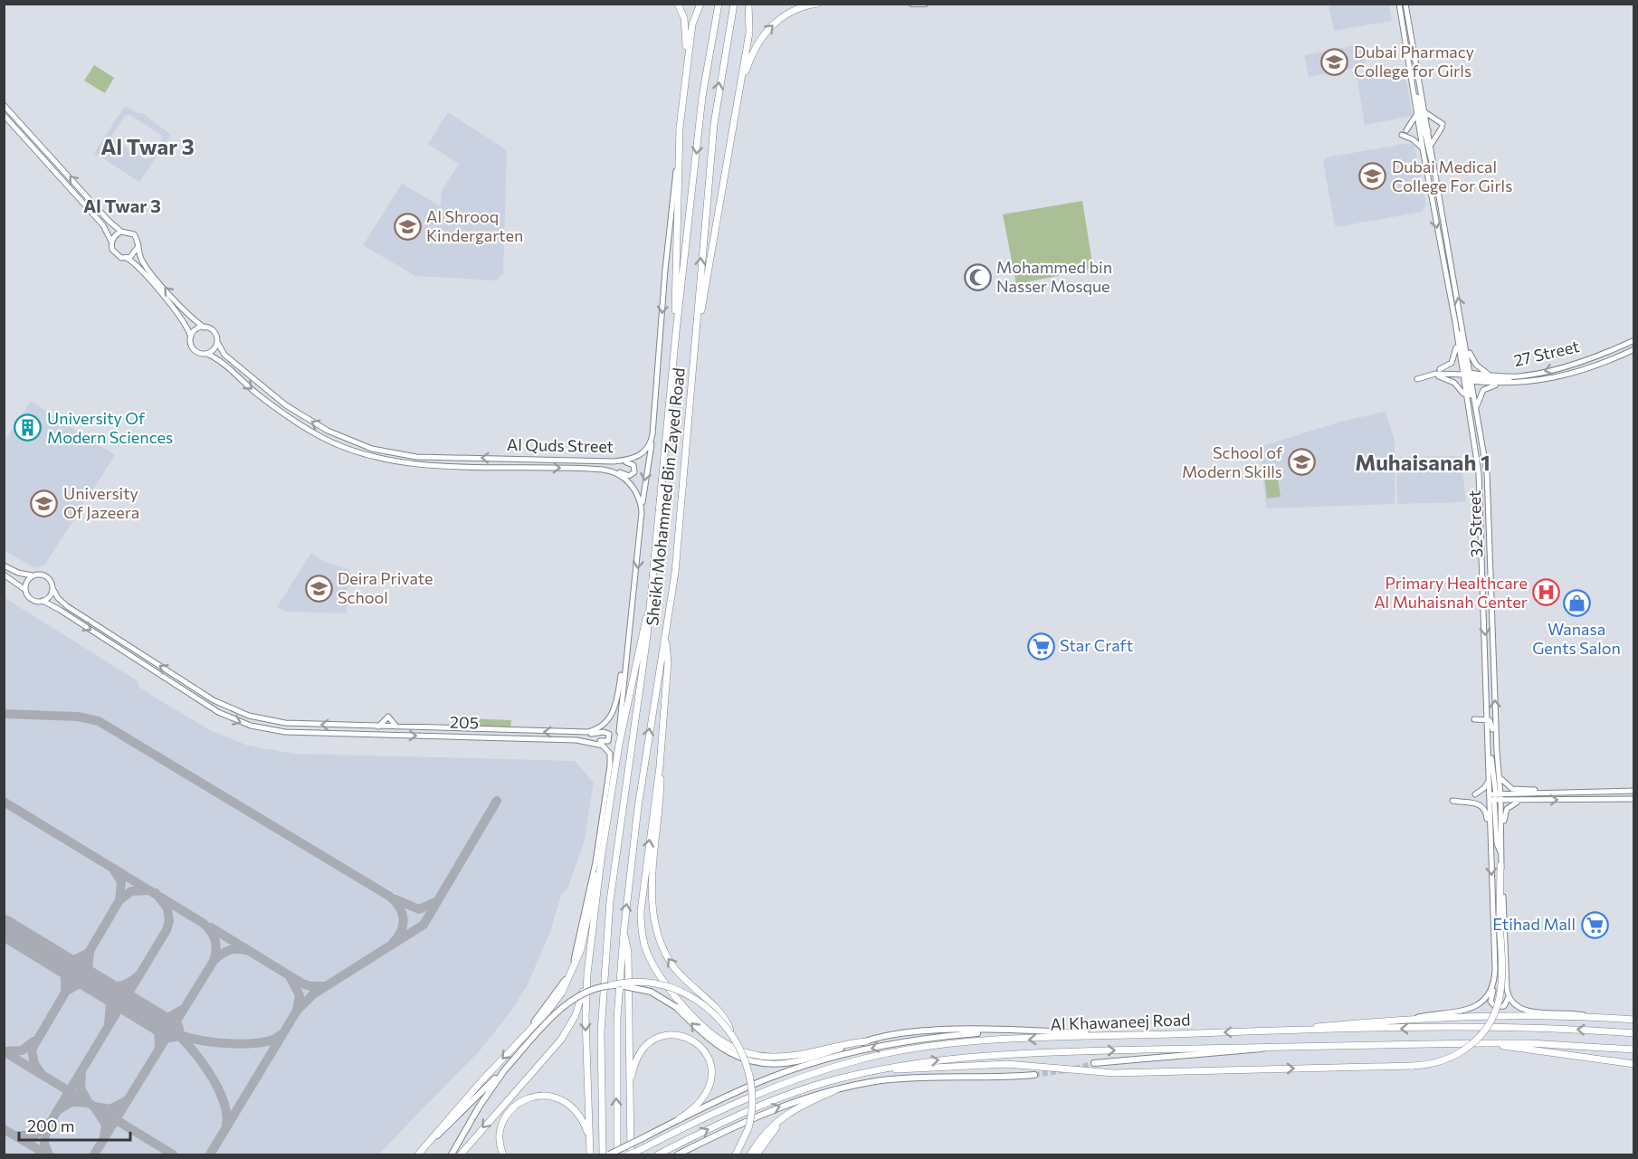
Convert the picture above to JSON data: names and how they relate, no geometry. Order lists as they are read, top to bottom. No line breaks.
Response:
{"streets":{"highway":["Sheikh Mohammed Bin Zayed Road","Al Khawaneej Road"],"street":["27 Street","Al Quds Street","32 Street","205"]},"crossings":[["27 Street","32 Street"],["Al Quds Street","205"]],"districts":["Al Twar 3","Al Twar 3","Muhaisanah 1"],"places":{"school or university":["Dubai Pharmacy College for Girls","Dubai Medical College For Girls","Al Shrooq Kindergarten","School of Modern Skills","University Of Jazeera","Deira Private School"],"mosque":["Mohammed bin Nasser Mosque"],"building":["University Of Modern Sciences"],"hospital":["Primary Healthcare Al Muhaisnah Center"],"shop":["Wanasa Gents Salon"],"supermarket":["Star Craft","Etihad Mall"]},"scale_bar":"200 m"}
